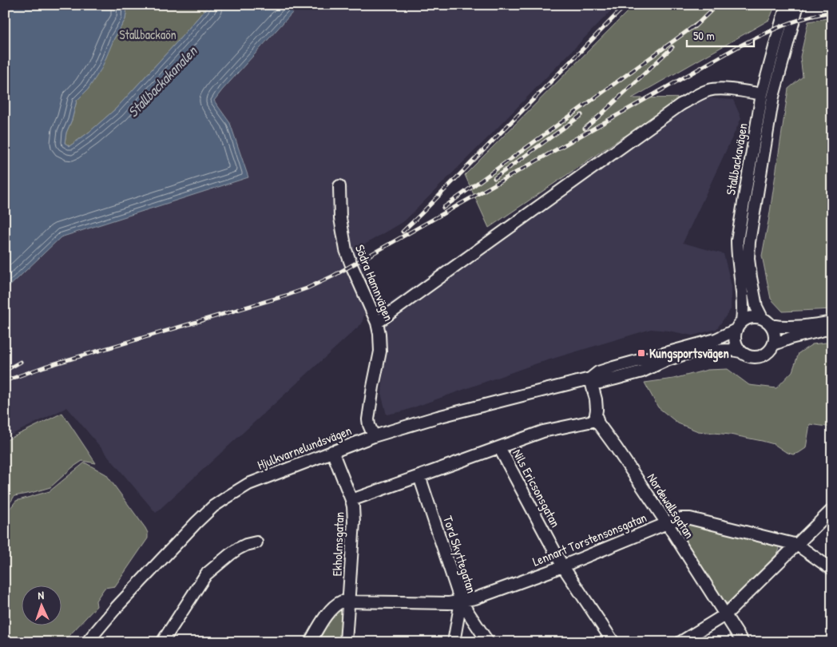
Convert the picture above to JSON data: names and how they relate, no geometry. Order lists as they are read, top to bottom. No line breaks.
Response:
{"streets":{"street":["Stallbackavägen","Södra Hamnvägen","Hjulkvarnelundsvägen","Nils Ericsonsgatan","Nordewallsgatan","Lennart Torstensonsgatan","Ekholmsgatan","Tord Skyttegatan"]},"crossings":[["Stallbackavägen","Hjulkvarnelundsvägen"],["Södra Hamnvägen","Hjulkvarnelundsvägen"],["Hjulkvarnelundsvägen","Ekholmsgatan"],["Nils Ericsonsgatan","Lennart Torstensonsgatan"],["Nordewallsgatan","Lennart Torstensonsgatan"],["Lennart Torstensonsgatan","Ekholmsgatan"],["Lennart Torstensonsgatan","Tord Skyttegatan"]],"water":["Stallbackakanalen"],"parks":["Stallbackaön"],"places":{"transit":["Kungsportsvägen"]},"scale_bar":"50 m","north":"top"}
